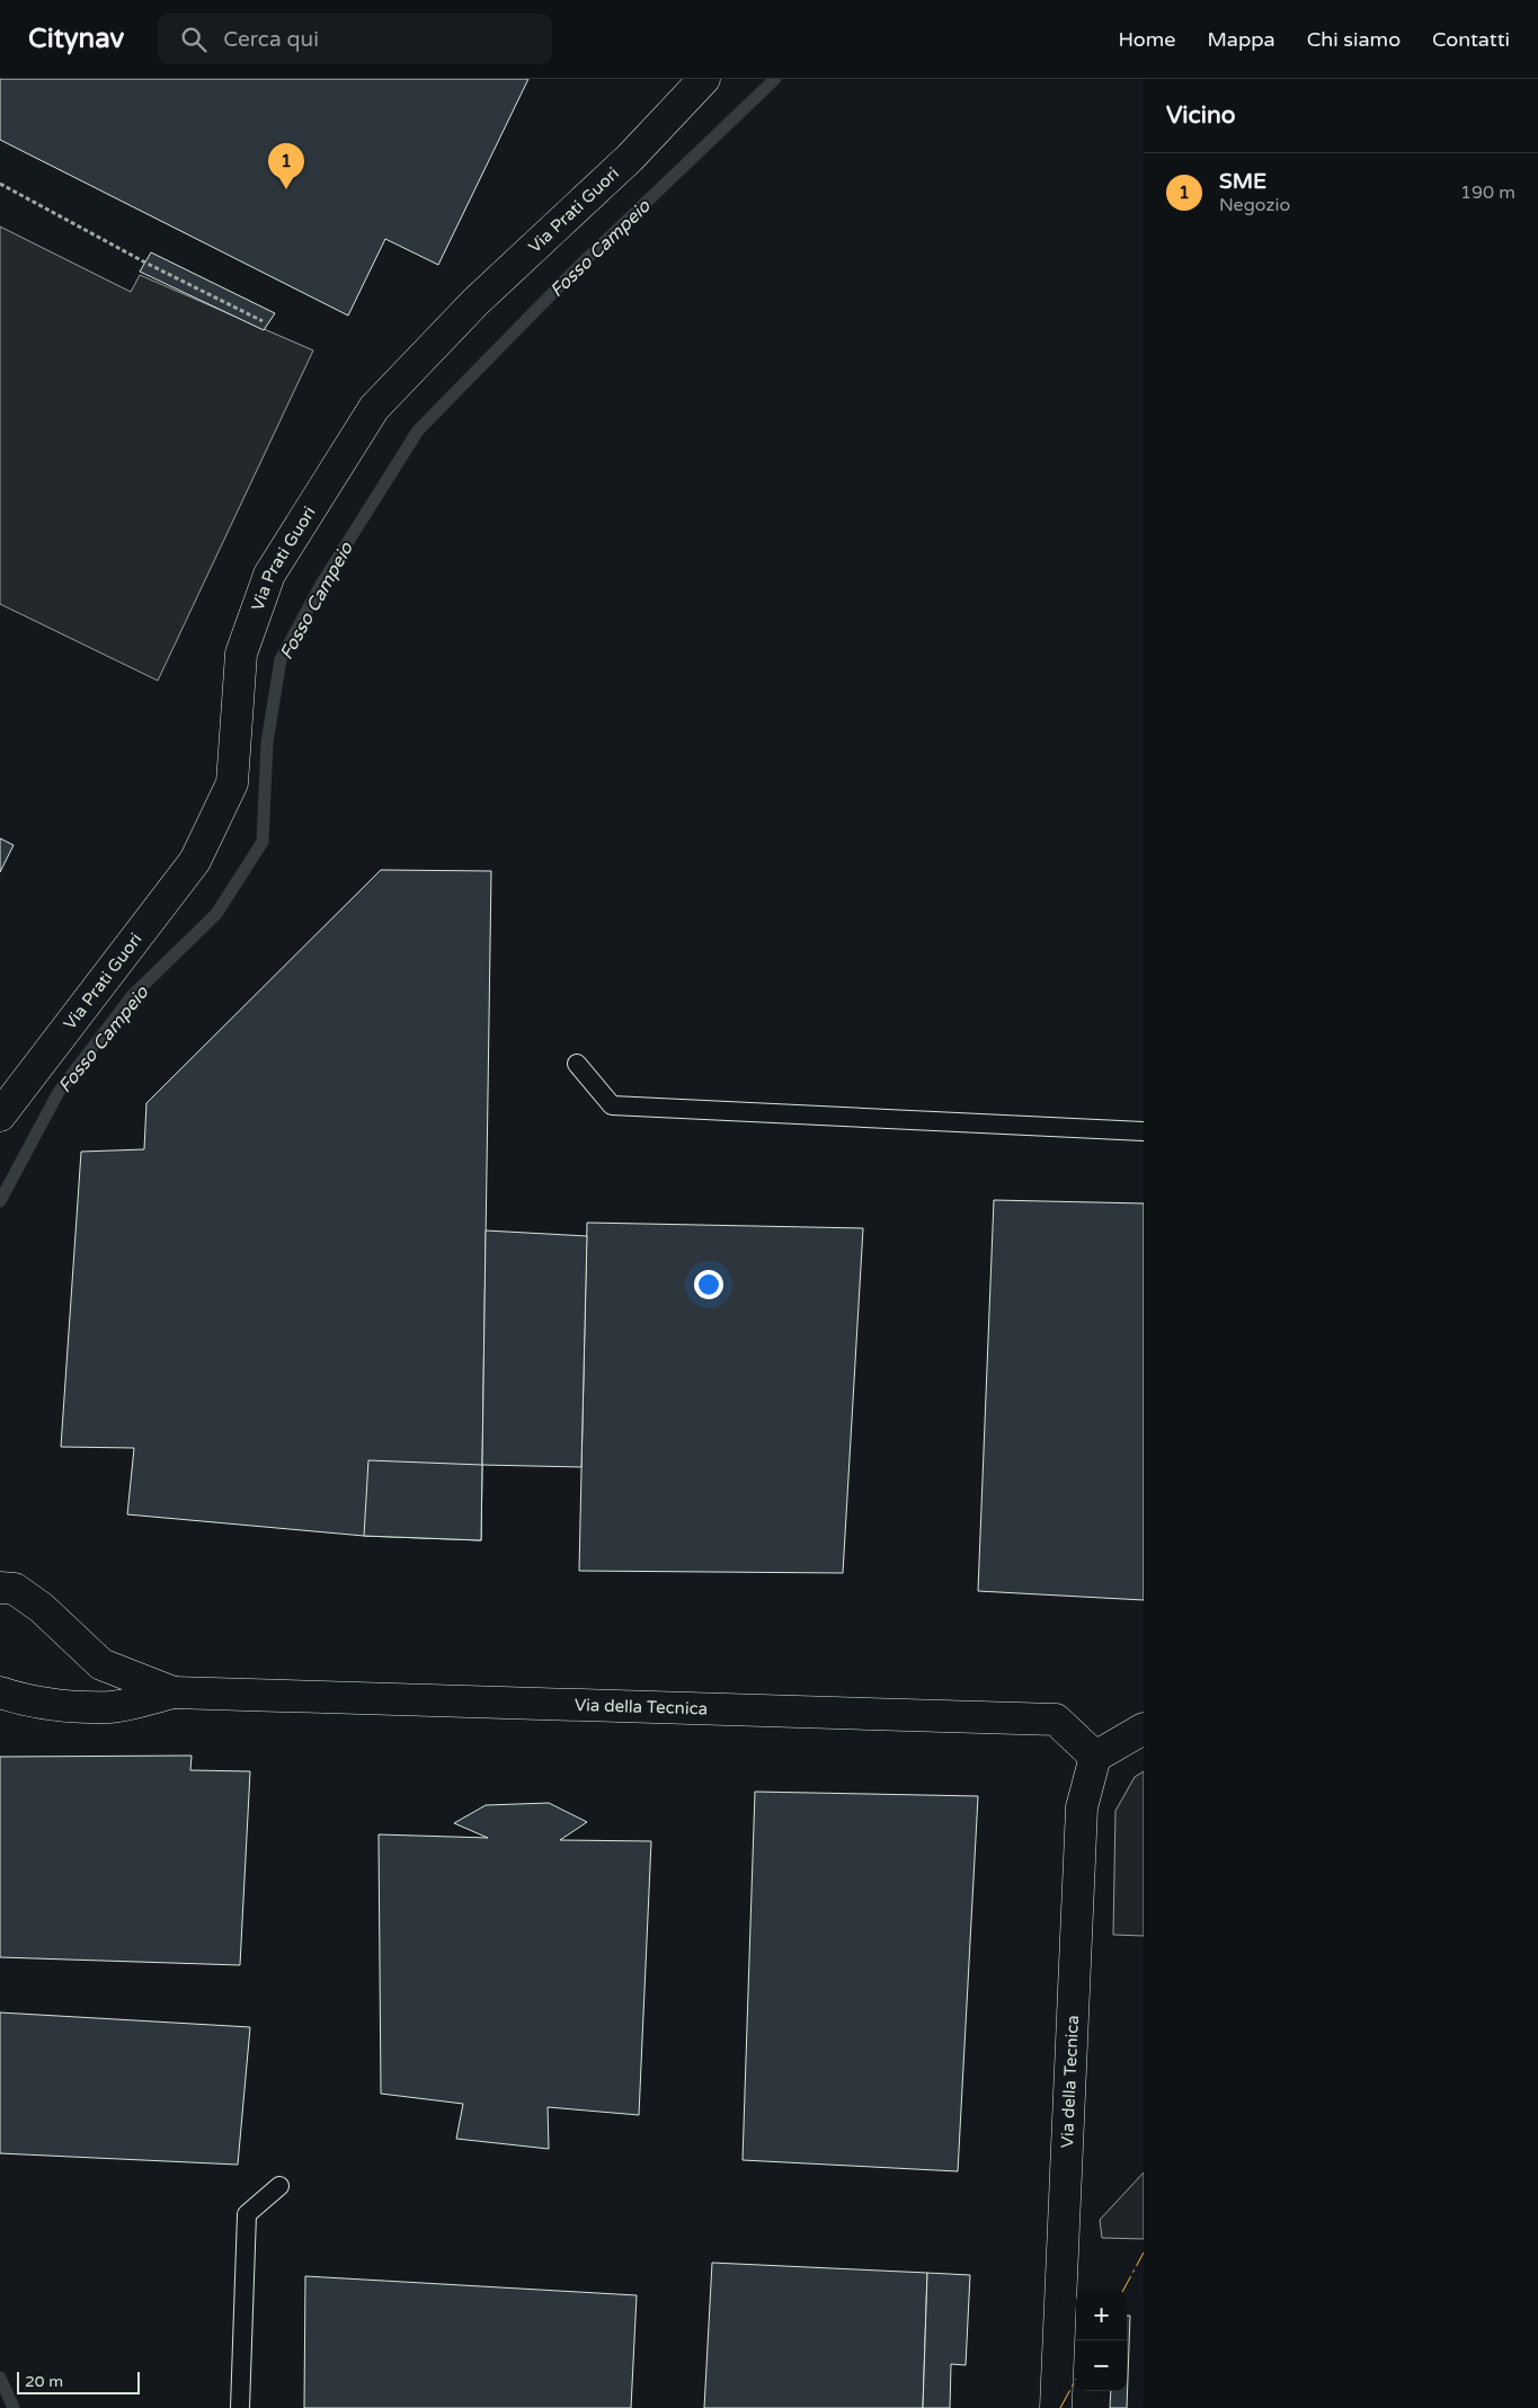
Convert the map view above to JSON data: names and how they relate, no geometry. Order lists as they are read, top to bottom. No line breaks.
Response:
{"streets":{"street":["Via Prati Guori","Via della Tecnica"]},"water":["Fosso Campeio"],"scale_bar":"20 m","page":{"header":"Citynav","search":"Cerca qui","nav":["Home","Mappa","Chi siamo","Contatti"],"heading":"Vicino","pins":"1","list":[{"mark":"1","name":"SME","note":"Negozio","value":"190 m"}],"map_buttons":["+","−"],"scale":"20 m"}}
